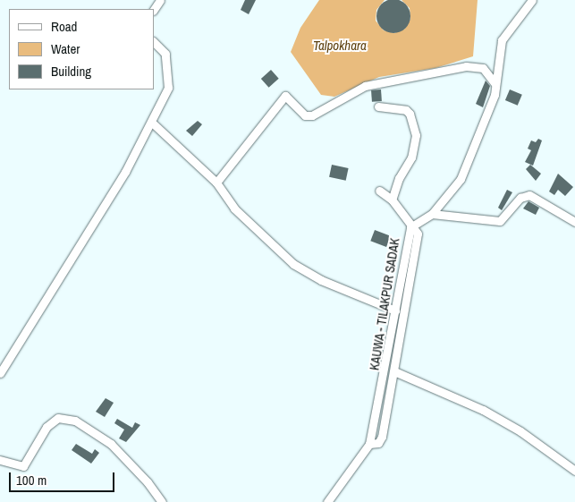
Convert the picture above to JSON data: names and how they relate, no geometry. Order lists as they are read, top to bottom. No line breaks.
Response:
{"streets":{"street":["KAUWA - TILAKPUR SADAK"]},"water":["Talpokhara"],"legend":["Road","Water","Building"],"scale_bar":"100 m"}
